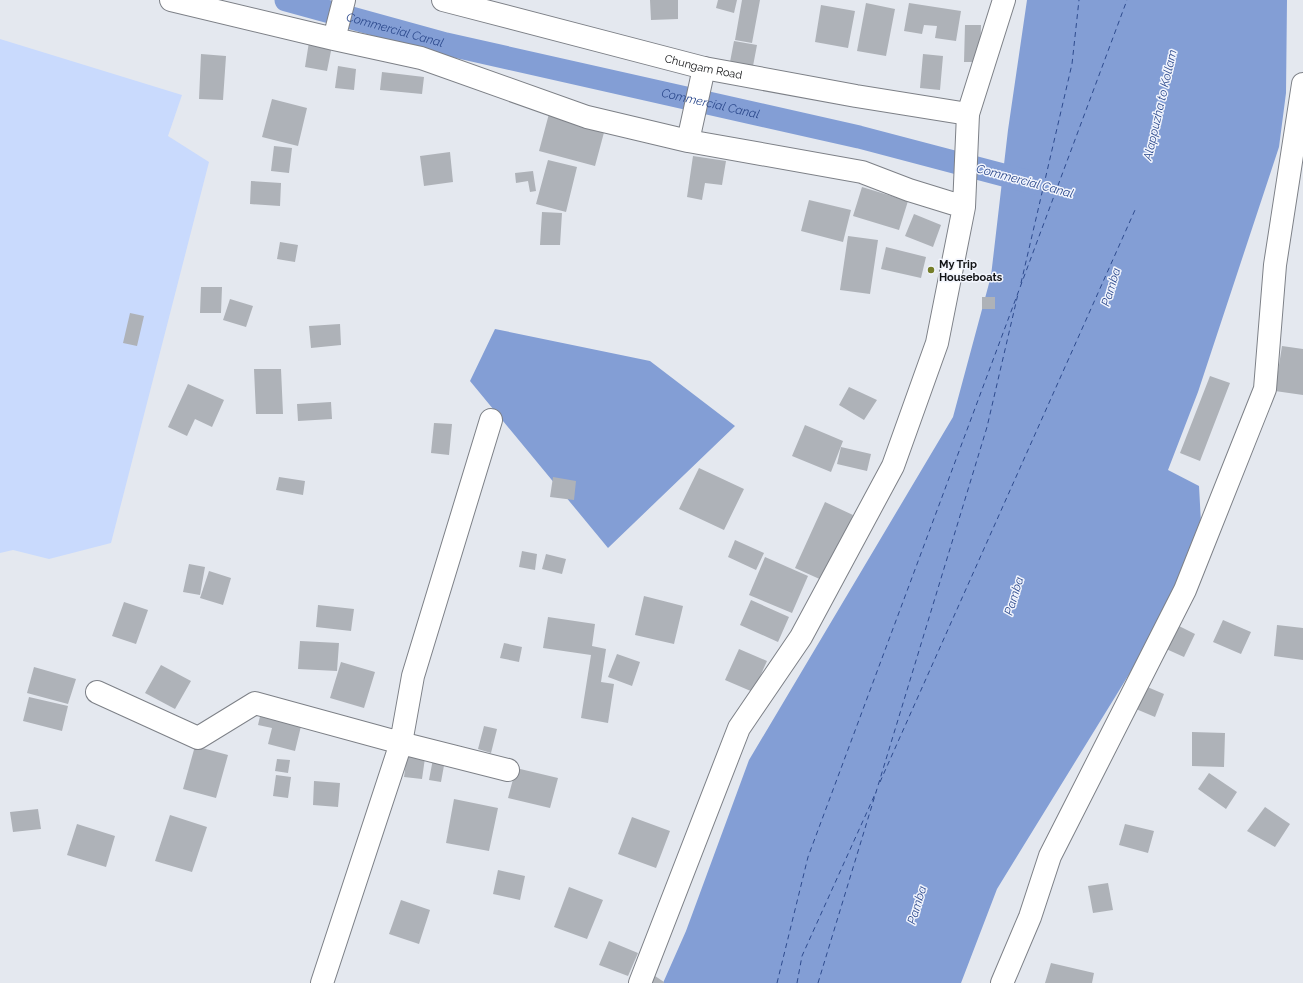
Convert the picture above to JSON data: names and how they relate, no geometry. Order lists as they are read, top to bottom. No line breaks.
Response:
{"streets":{"street":["Chungam Road"]},"water":["Commercial Canal","Alappuzha to Kollam","Pamba"],"places":["My Trip Houseboats"]}
